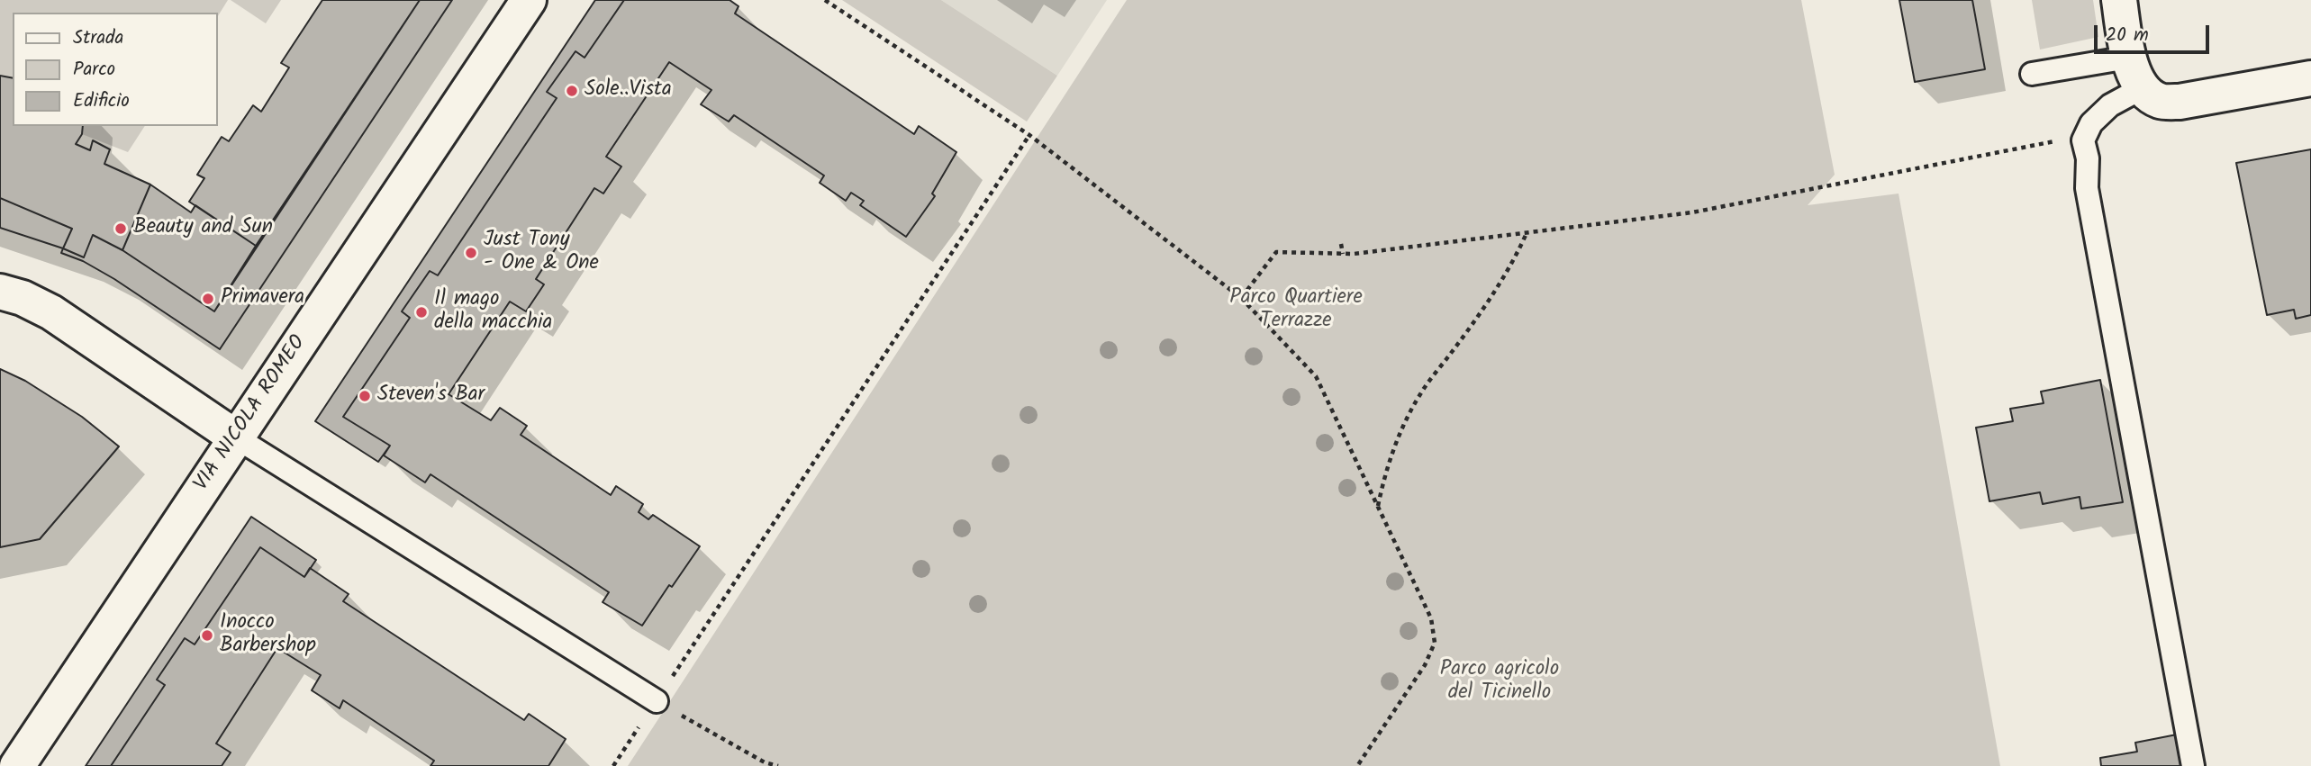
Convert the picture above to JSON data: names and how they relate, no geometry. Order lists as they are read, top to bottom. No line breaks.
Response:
{"streets":{"street":["VIA NICOLA ROMEO"]},"parks":["Parco Quartiere Terrazze","Parco agricolo del Ticinello"],"places":["Sole..Vista","Beauty and Sun","Just Tony - One & One","Primavera","Il mago della macchia","Steven's Bar","Inocco Barbershop"],"legend":["Strada","Parco","Edificio"],"scale_bar":"20 m"}
